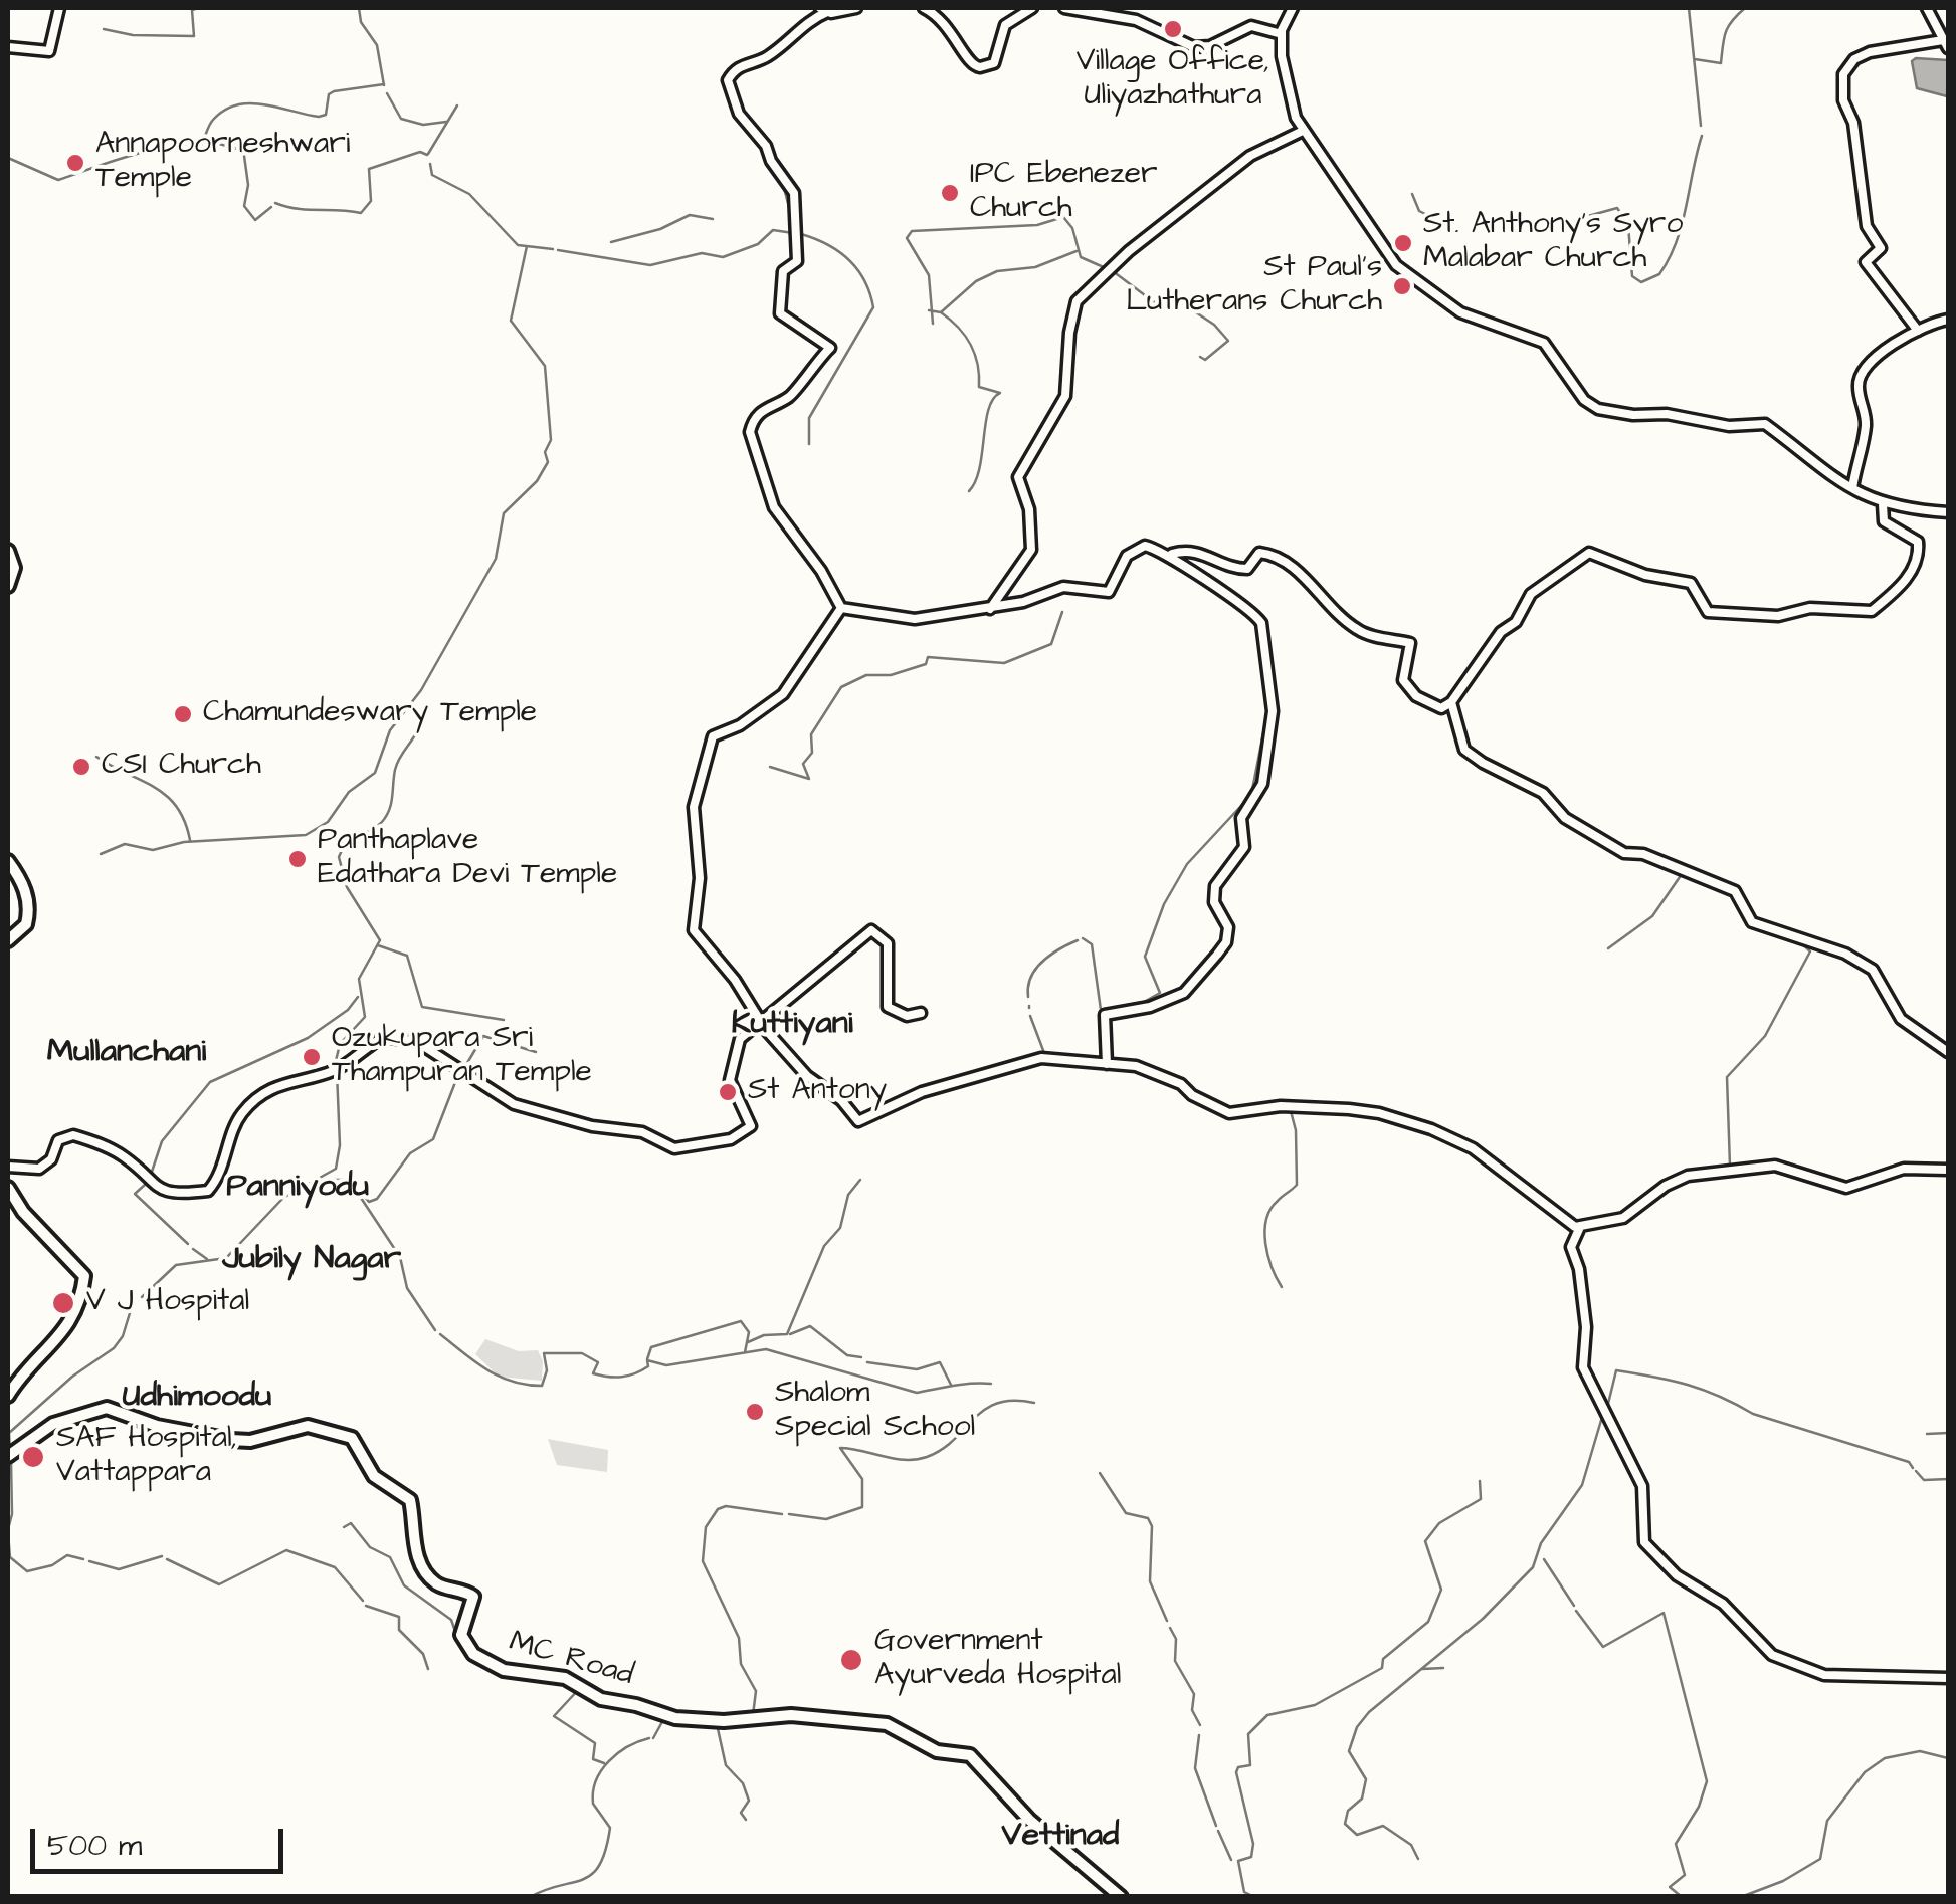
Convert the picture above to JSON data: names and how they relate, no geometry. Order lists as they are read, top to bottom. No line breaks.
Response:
{"streets":{"main road":["MC Road"]},"districts":["Kuttiyani","Mullanchani","Panniyodu","Jubily Nagar","Udhimoodu","Vettinad"],"places":["Village Office, Uliyazhathura","Annapoorneshwari Temple","IPC Ebenezer Church","St. Anthony's Syro Malabar Church","St Paul's Lutherans Church","Chamundeswary Temple","CSI Church","Panthaplave Edathara Devi Temple","Ozukupara Sri Thampuran Temple","St Antony","V J Hospital","Shalom Special School","SAF Hospital, Vattappara","Government Ayurveda Hospital"],"scale_bar":"500 m"}
